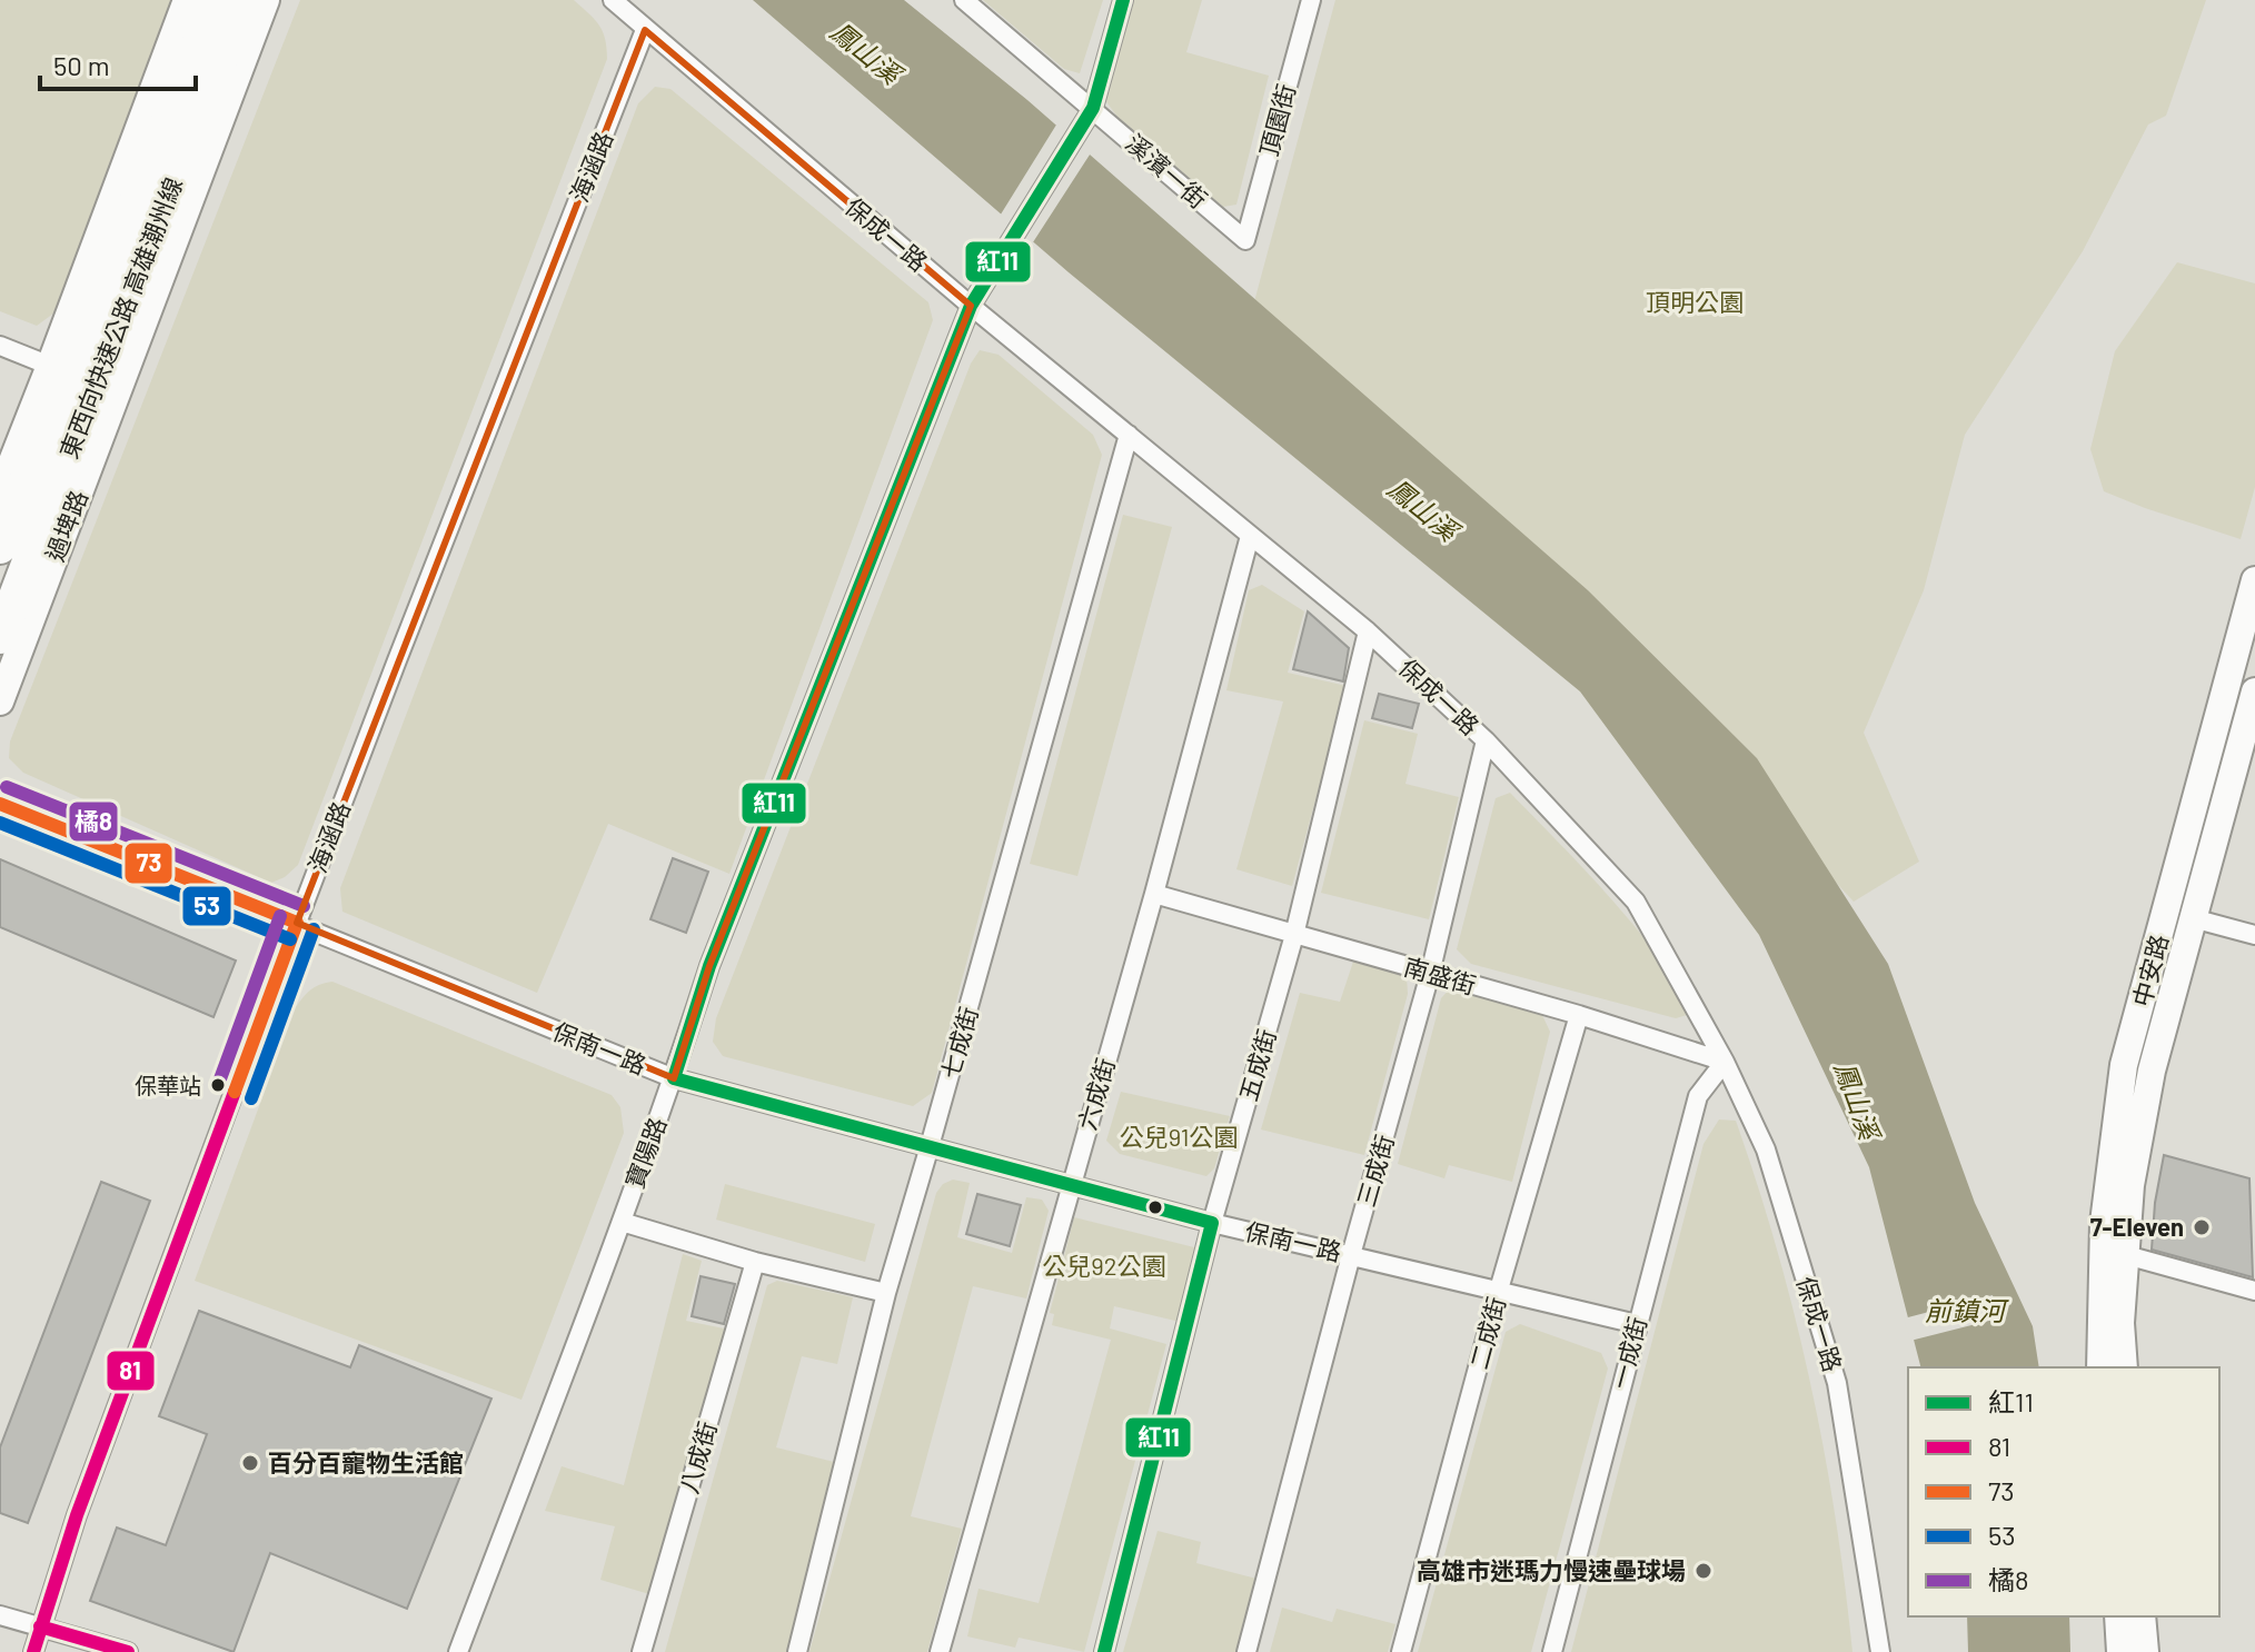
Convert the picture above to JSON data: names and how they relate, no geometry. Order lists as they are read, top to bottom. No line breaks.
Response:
{"streets":{"highway":["東西向快速公路 高雄潮州線"],"street":["頂園街","海涵路","溪濱一街","保成一路","過埤路","中安路","南盛街","七成街","保南一路","五成街","六成街","寶陽路","三成街","二成街","一成街","八成街"]},"crossings":[["頂園街","溪濱一街"],["海涵路","保成一路"],["海涵路","保南一路"],["溪濱一街","寶陽路"],["保成一路","南盛街"],["保成一路","七成街"],["保成一路","五成街"],["保成一路","六成街"],["保成一路","寶陽路"],["保成一路","三成街"],["保成一路","一成街"],["南盛街","五成街"],["南盛街","六成街"],["南盛街","三成街"],["南盛街","二成街"],["南盛街","一成街"],["七成街","保南一路"],["保南一路","五成街"],["保南一路","六成街"],["保南一路","寶陽路"],["保南一路","三成街"],["保南一路","二成街"],["保南一路","一成街"]],"water":["鳳山溪","前鎮河"],"parks":["頂明公園","公兒91公園","公兒92公園"],"places":["保華站","7-Eleven","百分百寵物生活館","高雄市迷瑪力慢速壘球場"],"lines":["transit line 紅11","transit line 橘8","transit line 73","transit line 53","transit line 81"],"legend":["紅11","81","73","53","橘8"],"scale_bar":"50 m"}
